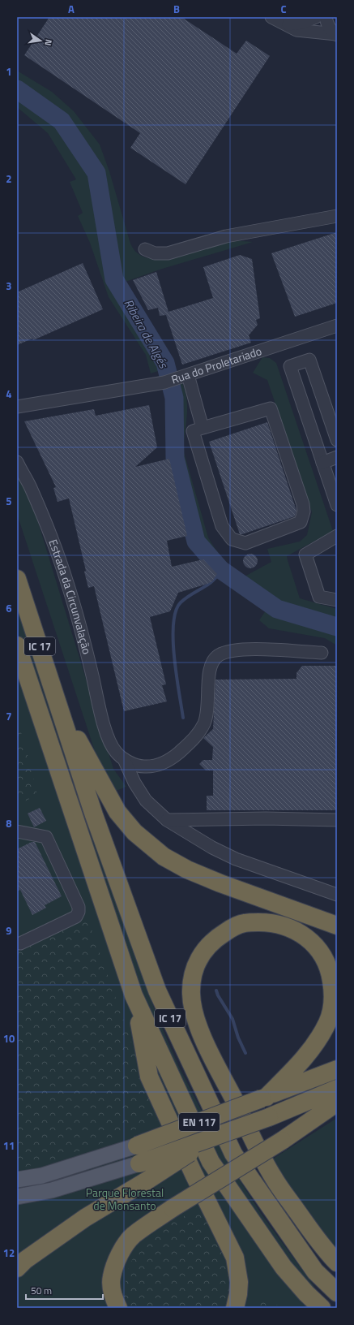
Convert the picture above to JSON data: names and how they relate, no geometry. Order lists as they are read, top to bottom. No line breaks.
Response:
{"streets":{"highway":["IC 17","EN 117"],"street":["Rua do Proletariado","Estrada da Circunvalação"]},"water":["Ribeira de Algés"],"parks":["Parque Florestal de Monsanto"],"scale_bar":"50 m","north":"right","grid":{"columns":["A","B","C"],"rows":["1","2","3","4","5","6","7","8","9","10","11","12"]}}
